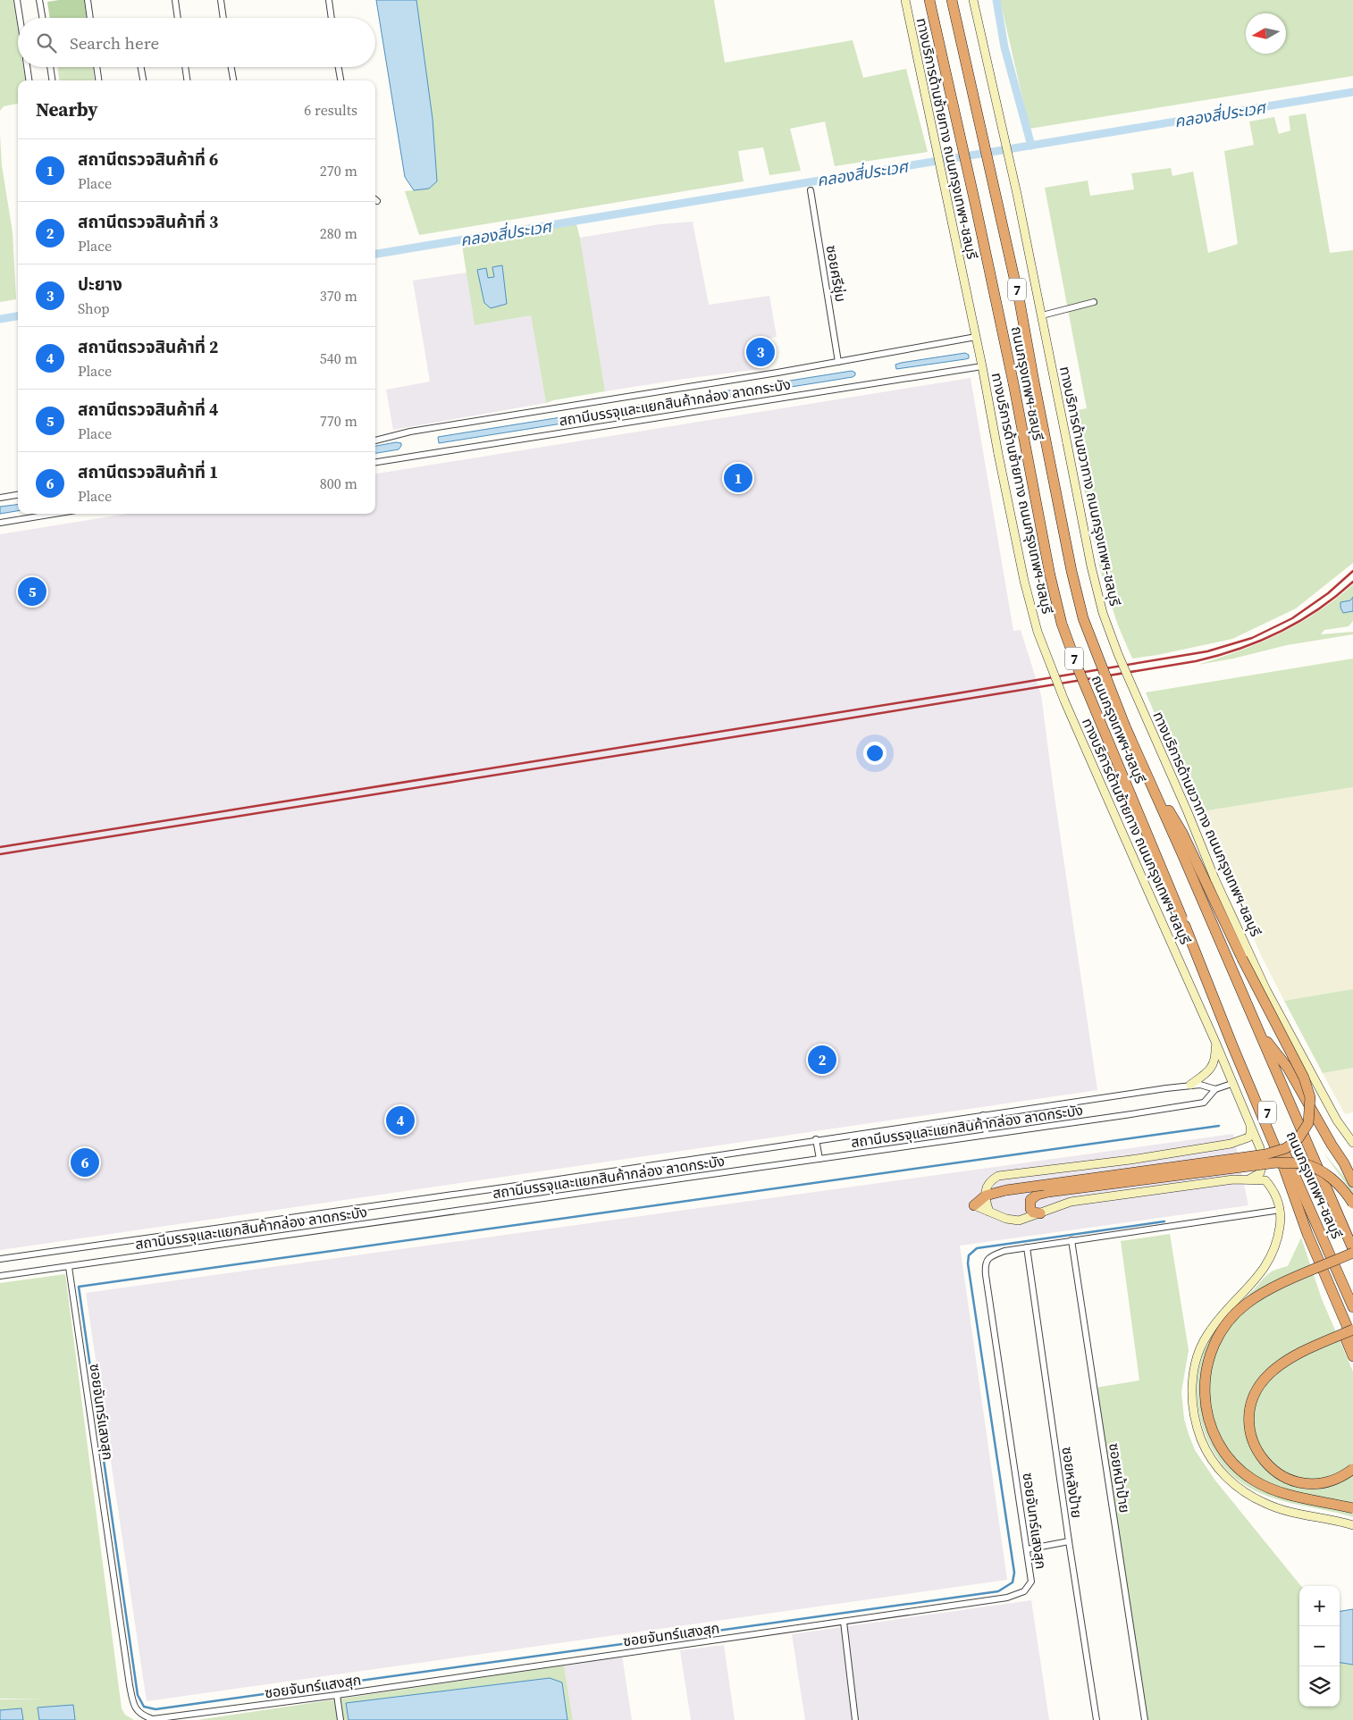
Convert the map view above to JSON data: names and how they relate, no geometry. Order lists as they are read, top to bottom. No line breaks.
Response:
{"streets":{"highway":["7","ถนนกรุงเทพฯ-ชลบุรี"],"main road":["ทางบริการด้านซ้ายทาง ถนนกรุงเทพฯ-ชลบุรี","ทางบริการด้านขวาทาง ถนนกรุงเทพฯ-ชลบุรี"],"street":["ซอยศรีชุ่ม","สถานีบรรจุและแยกสินค้ากล่อง ลาดกระบัง","ซอยจันทร์แสงสุก","ซอยหน้าป้าย","ซอยหลังป้าย"]},"crossings":[["ทางบริการด้านซ้ายทาง ถนนกรุงเทพฯ-ชลบุรี","สถานีบรรจุและแยกสินค้ากล่อง ลาดกระบัง"],["ซอยศรีชุ่ม","สถานีบรรจุและแยกสินค้ากล่อง ลาดกระบัง"],["สถานีบรรจุและแยกสินค้ากล่อง ลาดกระบัง","ซอยจันทร์แสงสุก"],["ซอยจันทร์แสงสุก","ซอยหน้าป้าย"],["ซอยจันทร์แสงสุก","ซอยหลังป้าย"]],"water":["คลองสี่ประเวศ"],"north":"left","page":{"search":"Search here","heading":["Nearby","6 results"],"list":[{"mark":"1","name":"สถานีตรวจสินค้าที่ 6","note":"Place","value":"270 m"},{"mark":"2","name":"สถานีตรวจสินค้าที่ 3","note":"Place","value":"280 m"},{"mark":"3","name":"ปะยาง","note":"Shop","value":"370 m"},{"mark":"4","name":"สถานีตรวจสินค้าที่ 2","note":"Place","value":"540 m"},{"mark":"5","name":"สถานีตรวจสินค้าที่ 4","note":"Place","value":"770 m"},{"mark":"6","name":"สถานีตรวจสินค้าที่ 1","note":"Place","value":"800 m"}],"pins":["3","1","5","2","4","6"],"map_buttons":["+","−"]}}
